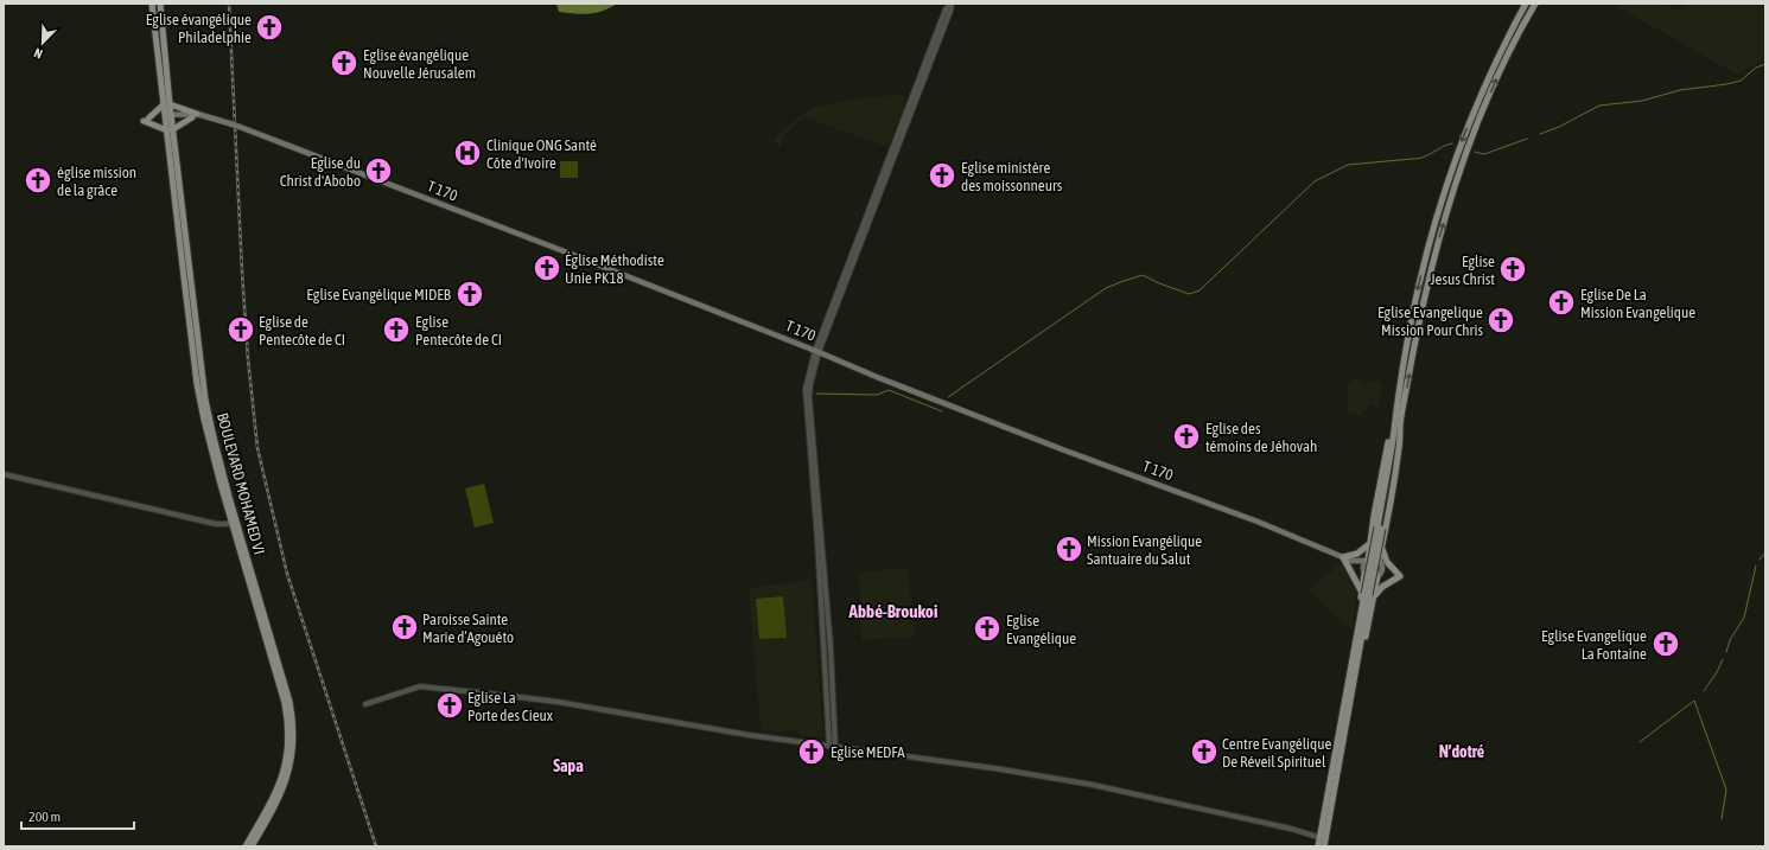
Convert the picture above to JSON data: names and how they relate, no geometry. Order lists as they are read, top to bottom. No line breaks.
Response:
{"streets":{"main road":["T 170","BOULEVARD MOHAMED VI"]},"crossings":[["T 170","BOULEVARD MOHAMED VI"]],"districts":["Abbé-Broukoi","N’dotré","Sapa"],"places":{"church":["Eglise évangélique Philadelphie","Eglise évangélique Nouvelle Jérusalem","Eglise du Christ d'Abobo","Eglise ministère des moissonneurs","église mission de la grâce","Église Méthodiste Unie PK18","Eglise Jesus Christ","Eglise Evangélique MIDEB","Eglise De La Mission Evangelique","Eglise Evangelique Mission Pour Chris","Eglise de Pentecôte de CI","Eglise Pentecôte de CI","Eglise des témoins de Jéhovah","Mission Evangélique Santuaire du Salut","Paroisse Sainte Marie d’Agouéto","Eglise Evangélique","Eglise Evangelique La Fontaine","Eglise La Porte des Cieux","Eglise MEDFA","Centre Evangélique De Réveil Spirituel"],"hospital":["Clinique ONG Santé Côte d'Ivoire"]},"scale_bar":"200 m","north":"bottom left"}
